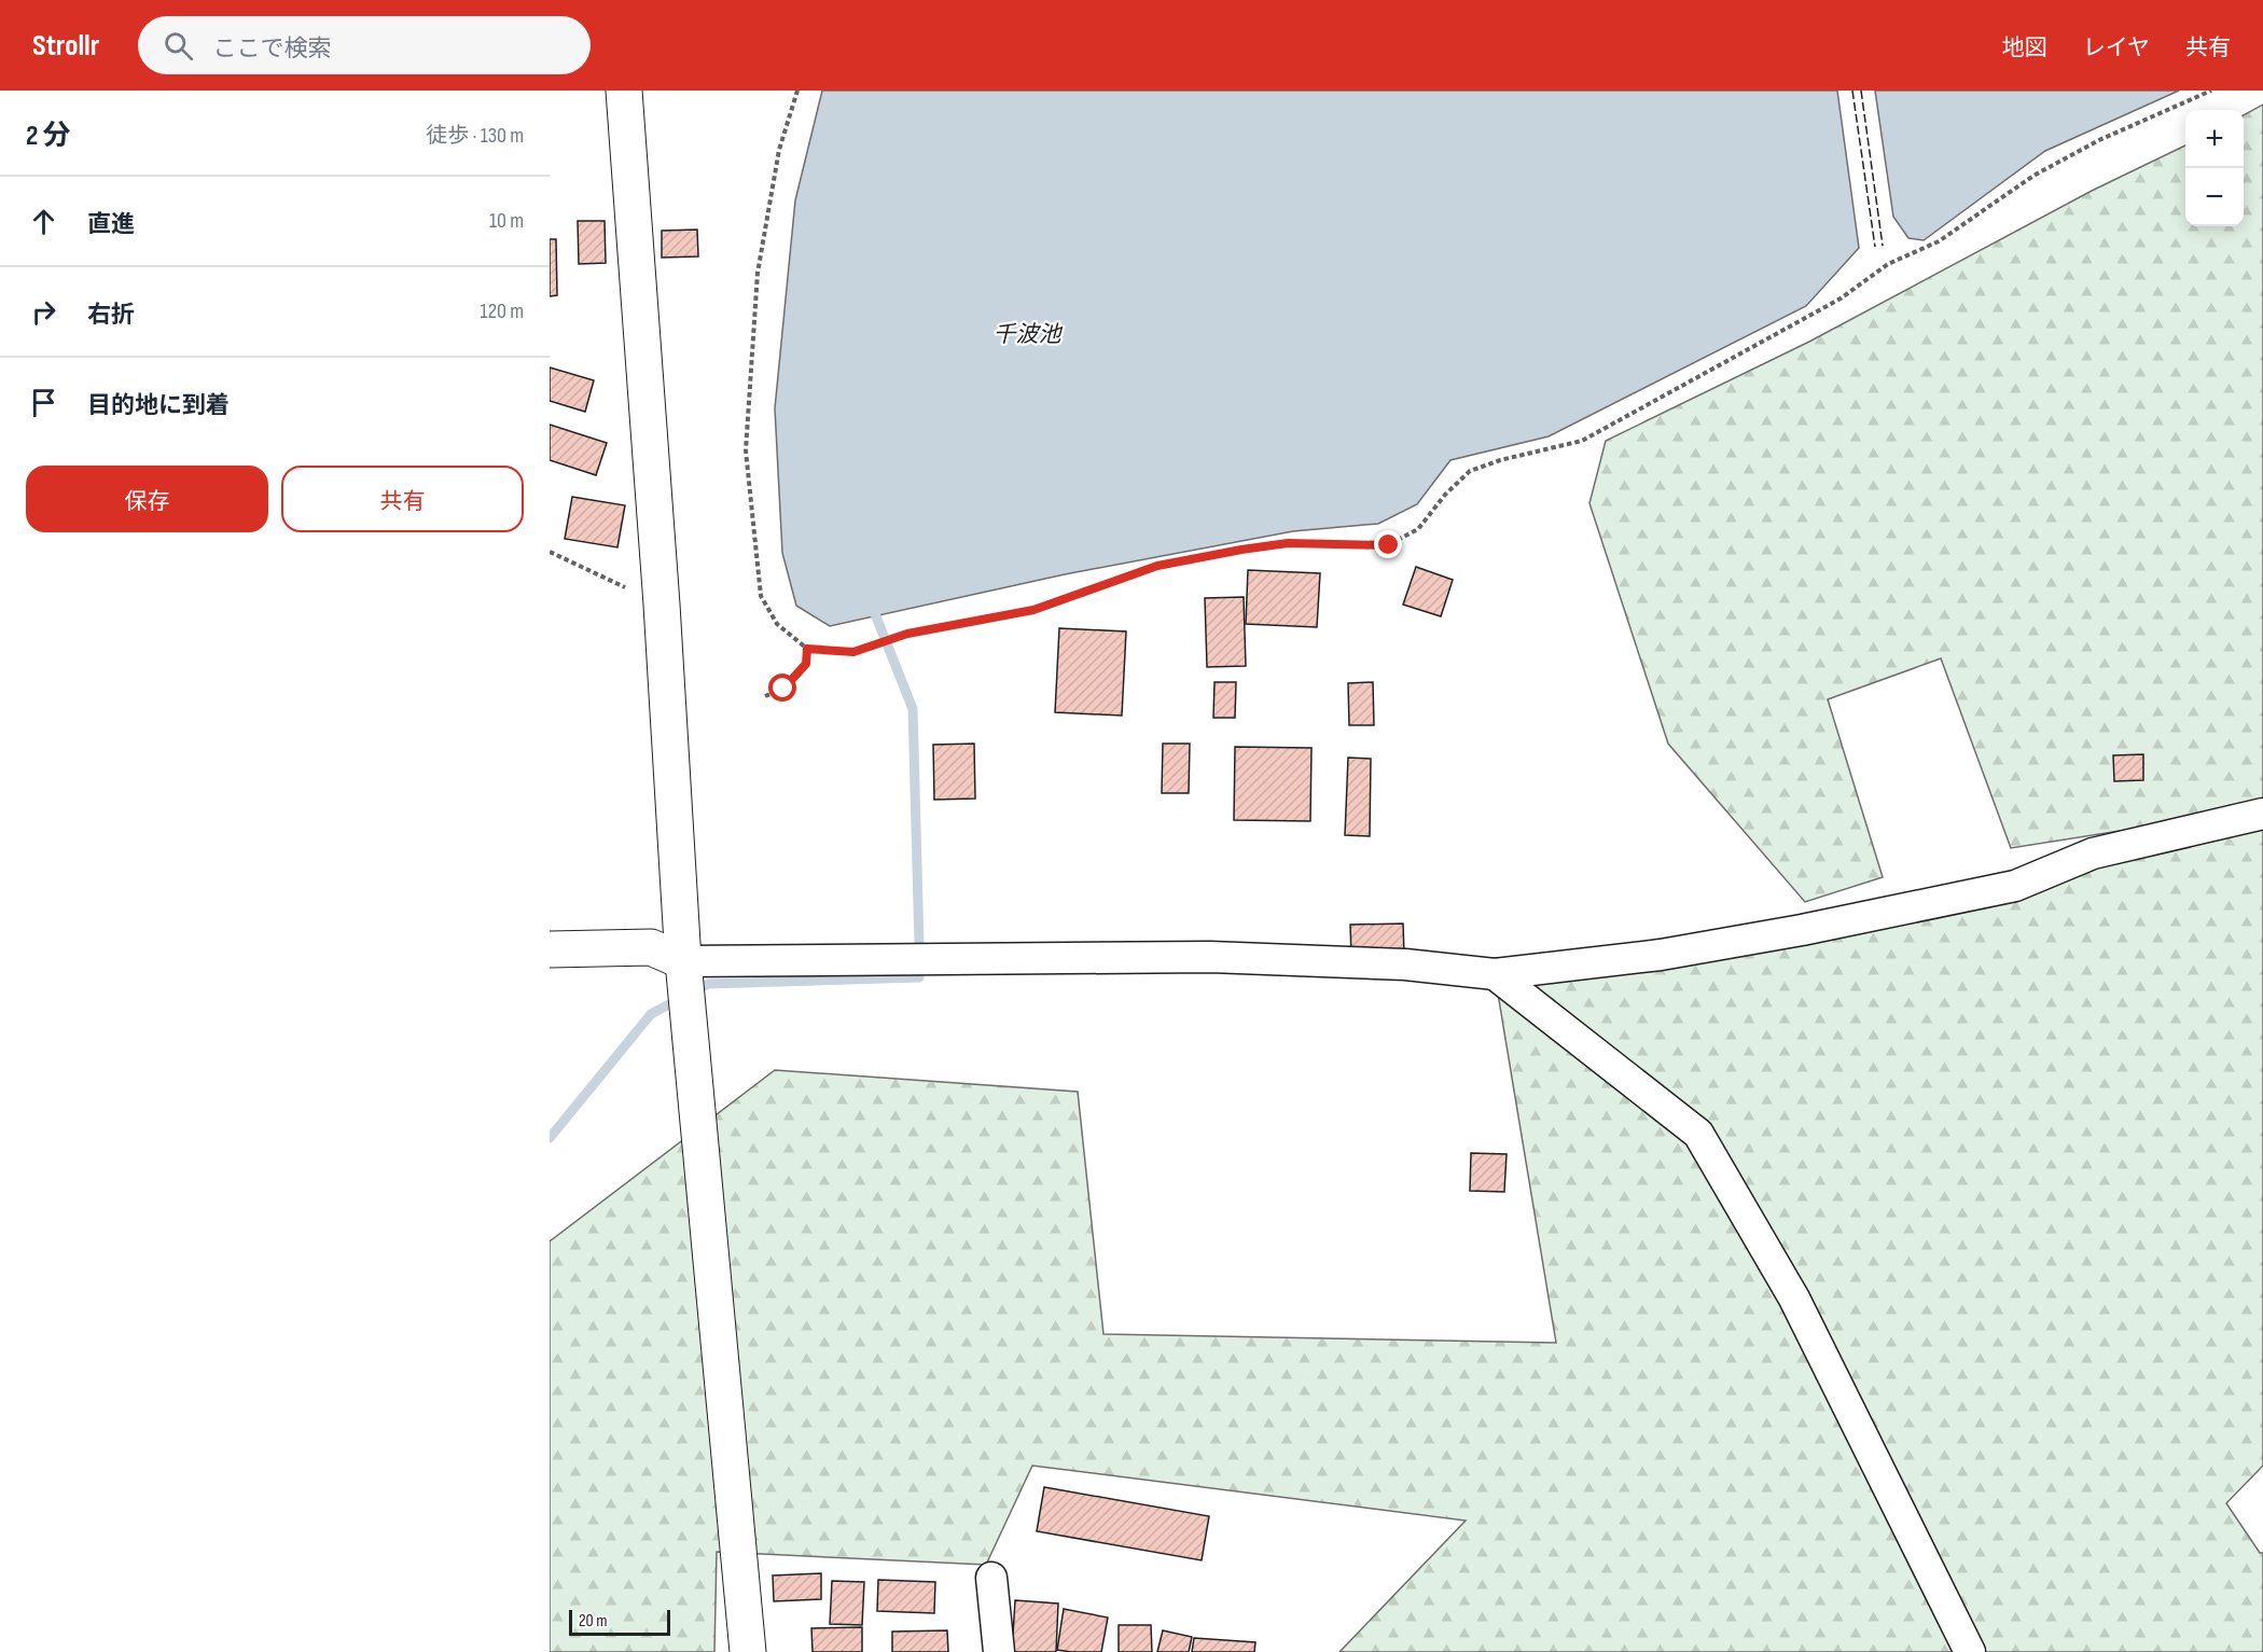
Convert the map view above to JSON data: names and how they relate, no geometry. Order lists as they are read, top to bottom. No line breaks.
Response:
{"water":["千波池"],"scale_bar":"20 m","page":{"header":"Strollr","search":"ここで検索","nav":["地図","レイヤ","共有"],"heading":["2 分","徒歩 · 130 m"],"map_buttons":["+","−"],"list":[["直進","10 m"],["右折","120 m"],"目的地に到着"],"buttons":["保存","共有"],"scale":"20 m"}}
